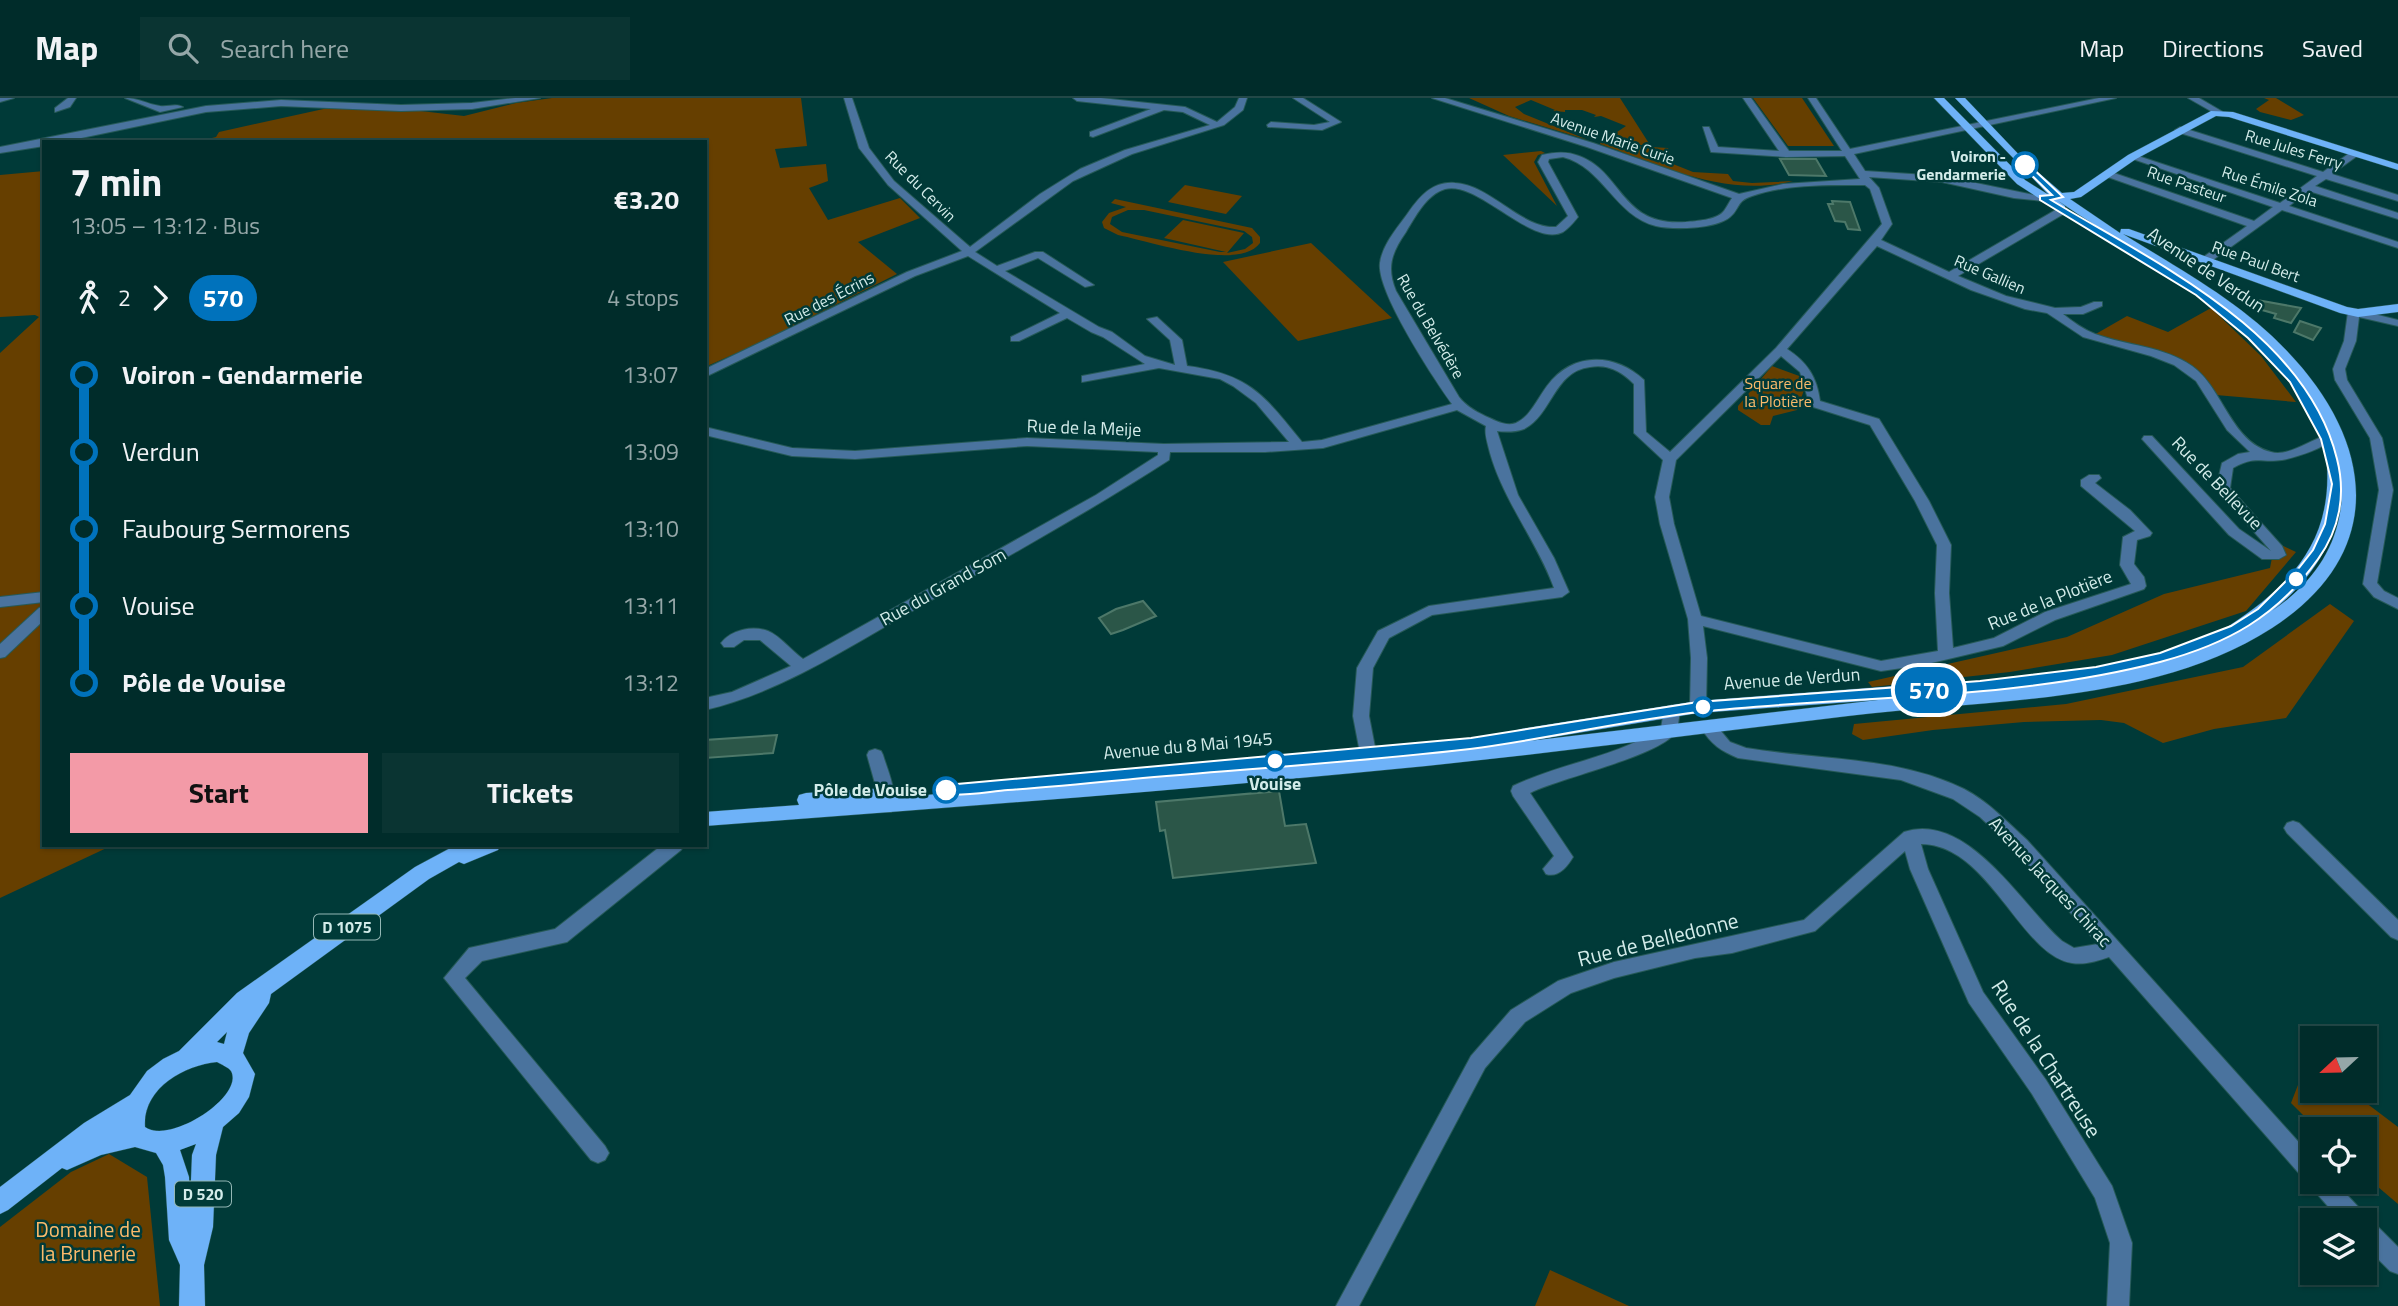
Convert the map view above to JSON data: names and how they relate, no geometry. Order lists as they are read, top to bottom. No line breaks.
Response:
{"streets":{"main road":["Rue Paul Bert","Avenue de Verdun","Avenue du 8 Mai 1945","D 1075","D 520"],"street":["Avenue Marie Curie","Rue Jules Ferry","Rue Pasteur","Rue du Cervin","Rue Émile Zola","Rue Gallien","Rue des Écrins","Rue du Belvédère","Rue de la Meije","Rue de Bellevue","Rue du Grand Som","Rue de la Plotière","Avenue Jacques Chirac","Rue de Belledonne","Rue de la Chartreuse"]},"crossings":[["Avenue Marie Curie","Rue du Belvédère"],["Rue du Cervin","Rue des Écrins"],["Rue Paul Bert","Avenue de Verdun"],["Avenue de Verdun","Rue du Belvédère"],["Avenue de Verdun","Rue de Bellevue"],["Avenue de Verdun","Avenue du 8 Mai 1945"],["Avenue de Verdun","Avenue Jacques Chirac"],["Rue du Belvédère","Rue de la Meije"],["Rue de la Meije","Rue du Grand Som"],["Avenue du 8 Mai 1945","Avenue Jacques Chirac"],["D 1075","D 520"],["Rue de Belledonne","Rue de la Chartreuse"]],"parks":["Square de la Plotière","Domaine de la Brunerie"],"places":["Voiron - Gendarmerie","Vouise","Pôle de Vouise"],"lines":["bus line 570"],"north":"left","page":{"header":"Map","search":"Search here","nav":["Map","Directions","Saved"],"on_map":"570","heading":["7 min","13:05 – 13:12 · Bus","€3.20"],"legs":["2","570","4 stops"],"list":[{"name":"Voiron - Gendarmerie","value":"13:07"},{"name":"Verdun","value":"13:09"},{"name":"Faubourg Sermorens","value":"13:10"},{"name":"Vouise","value":"13:11"},{"name":"Pôle de Vouise","value":"13:12"}],"buttons":["Start","Tickets"]}}
